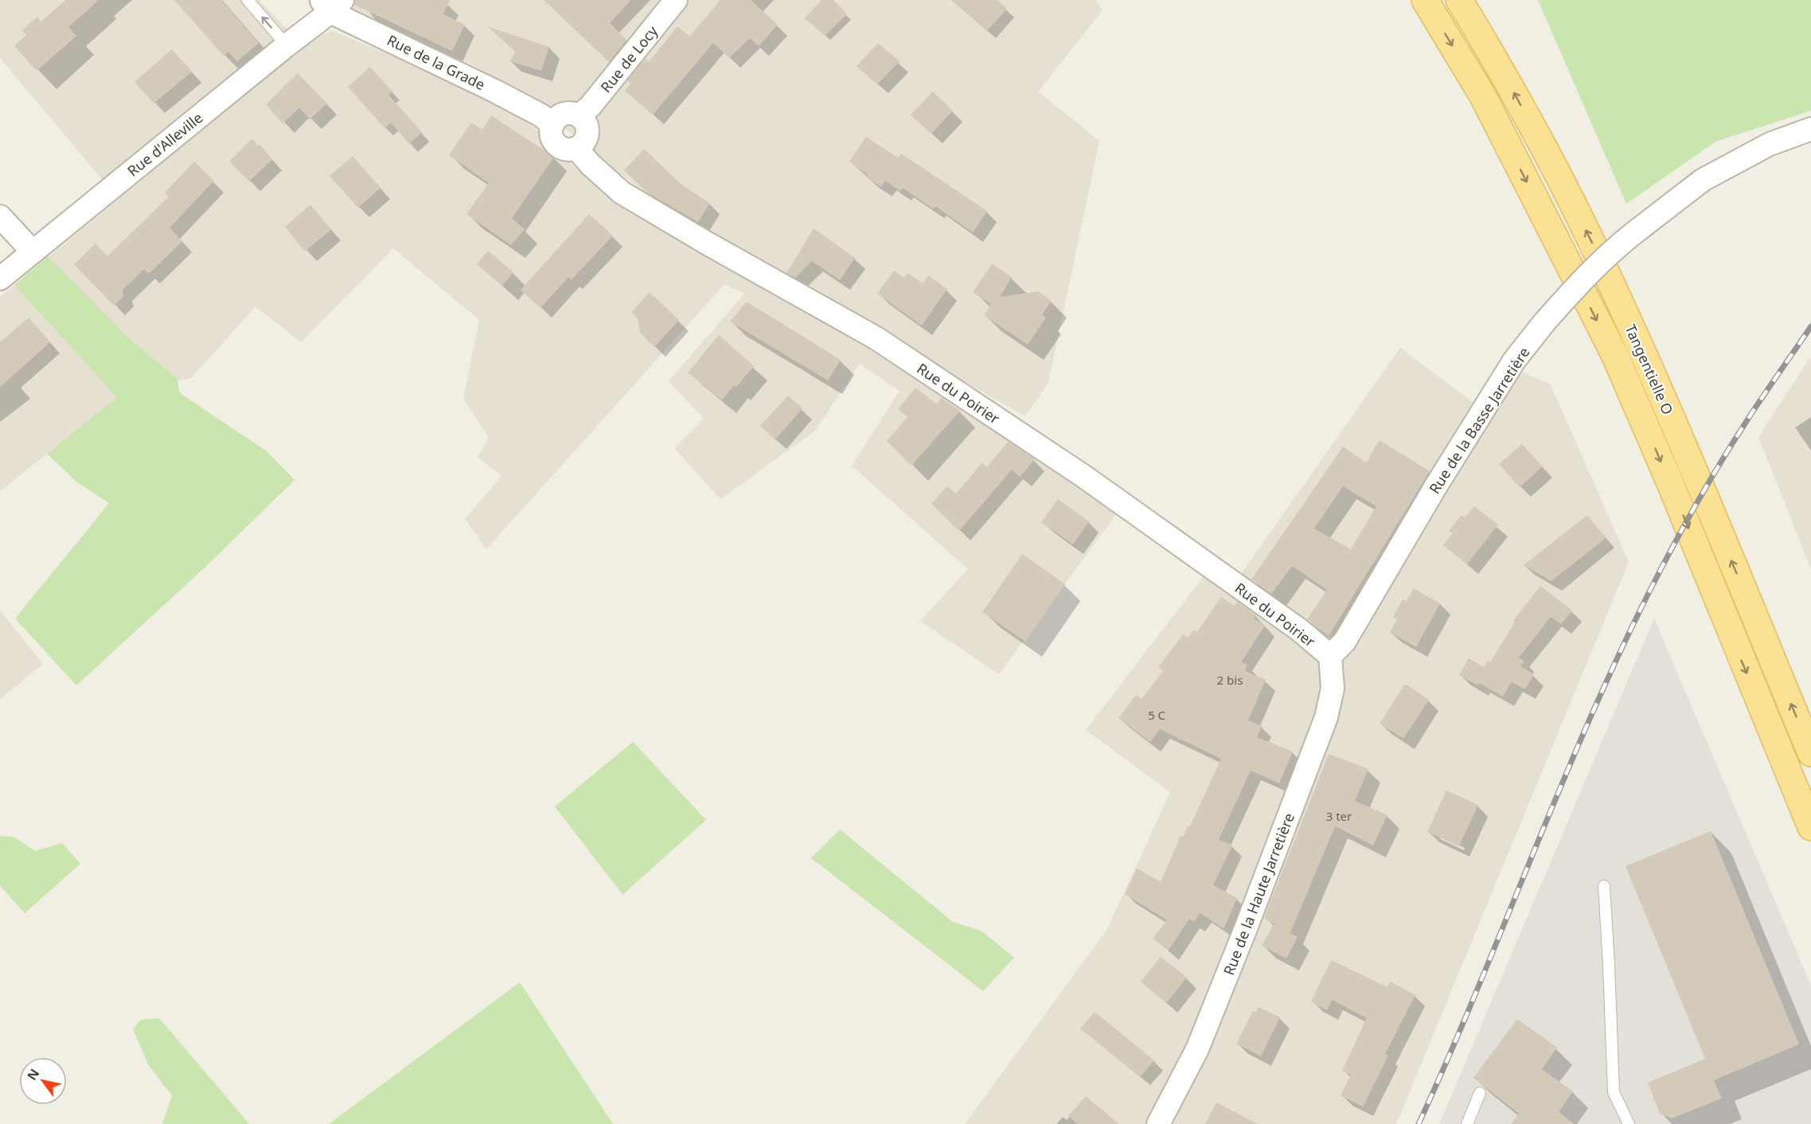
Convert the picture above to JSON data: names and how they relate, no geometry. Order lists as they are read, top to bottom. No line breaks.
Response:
{"streets":{"main road":["Tangentielle O"],"street":["Rue de Locy","Rue de la Grade","Rue d'Alleville","Rue du Poirier","Rue de la Basse Jarretière","Rue de la Haute Jarretière"]},"crossings":[["Rue de Locy","Rue de la Grade"],["Rue de Locy","Rue du Poirier"],["Rue de la Grade","Rue d'Alleville"],["Rue de la Grade","Rue du Poirier"],["Rue du Poirier","Rue de la Basse Jarretière"],["Rue du Poirier","Rue de la Haute Jarretière"],["Rue de la Basse Jarretière","Rue de la Haute Jarretière"]],"house_numbers":["2 bis","5 C","3 ter"],"north":"top left"}
